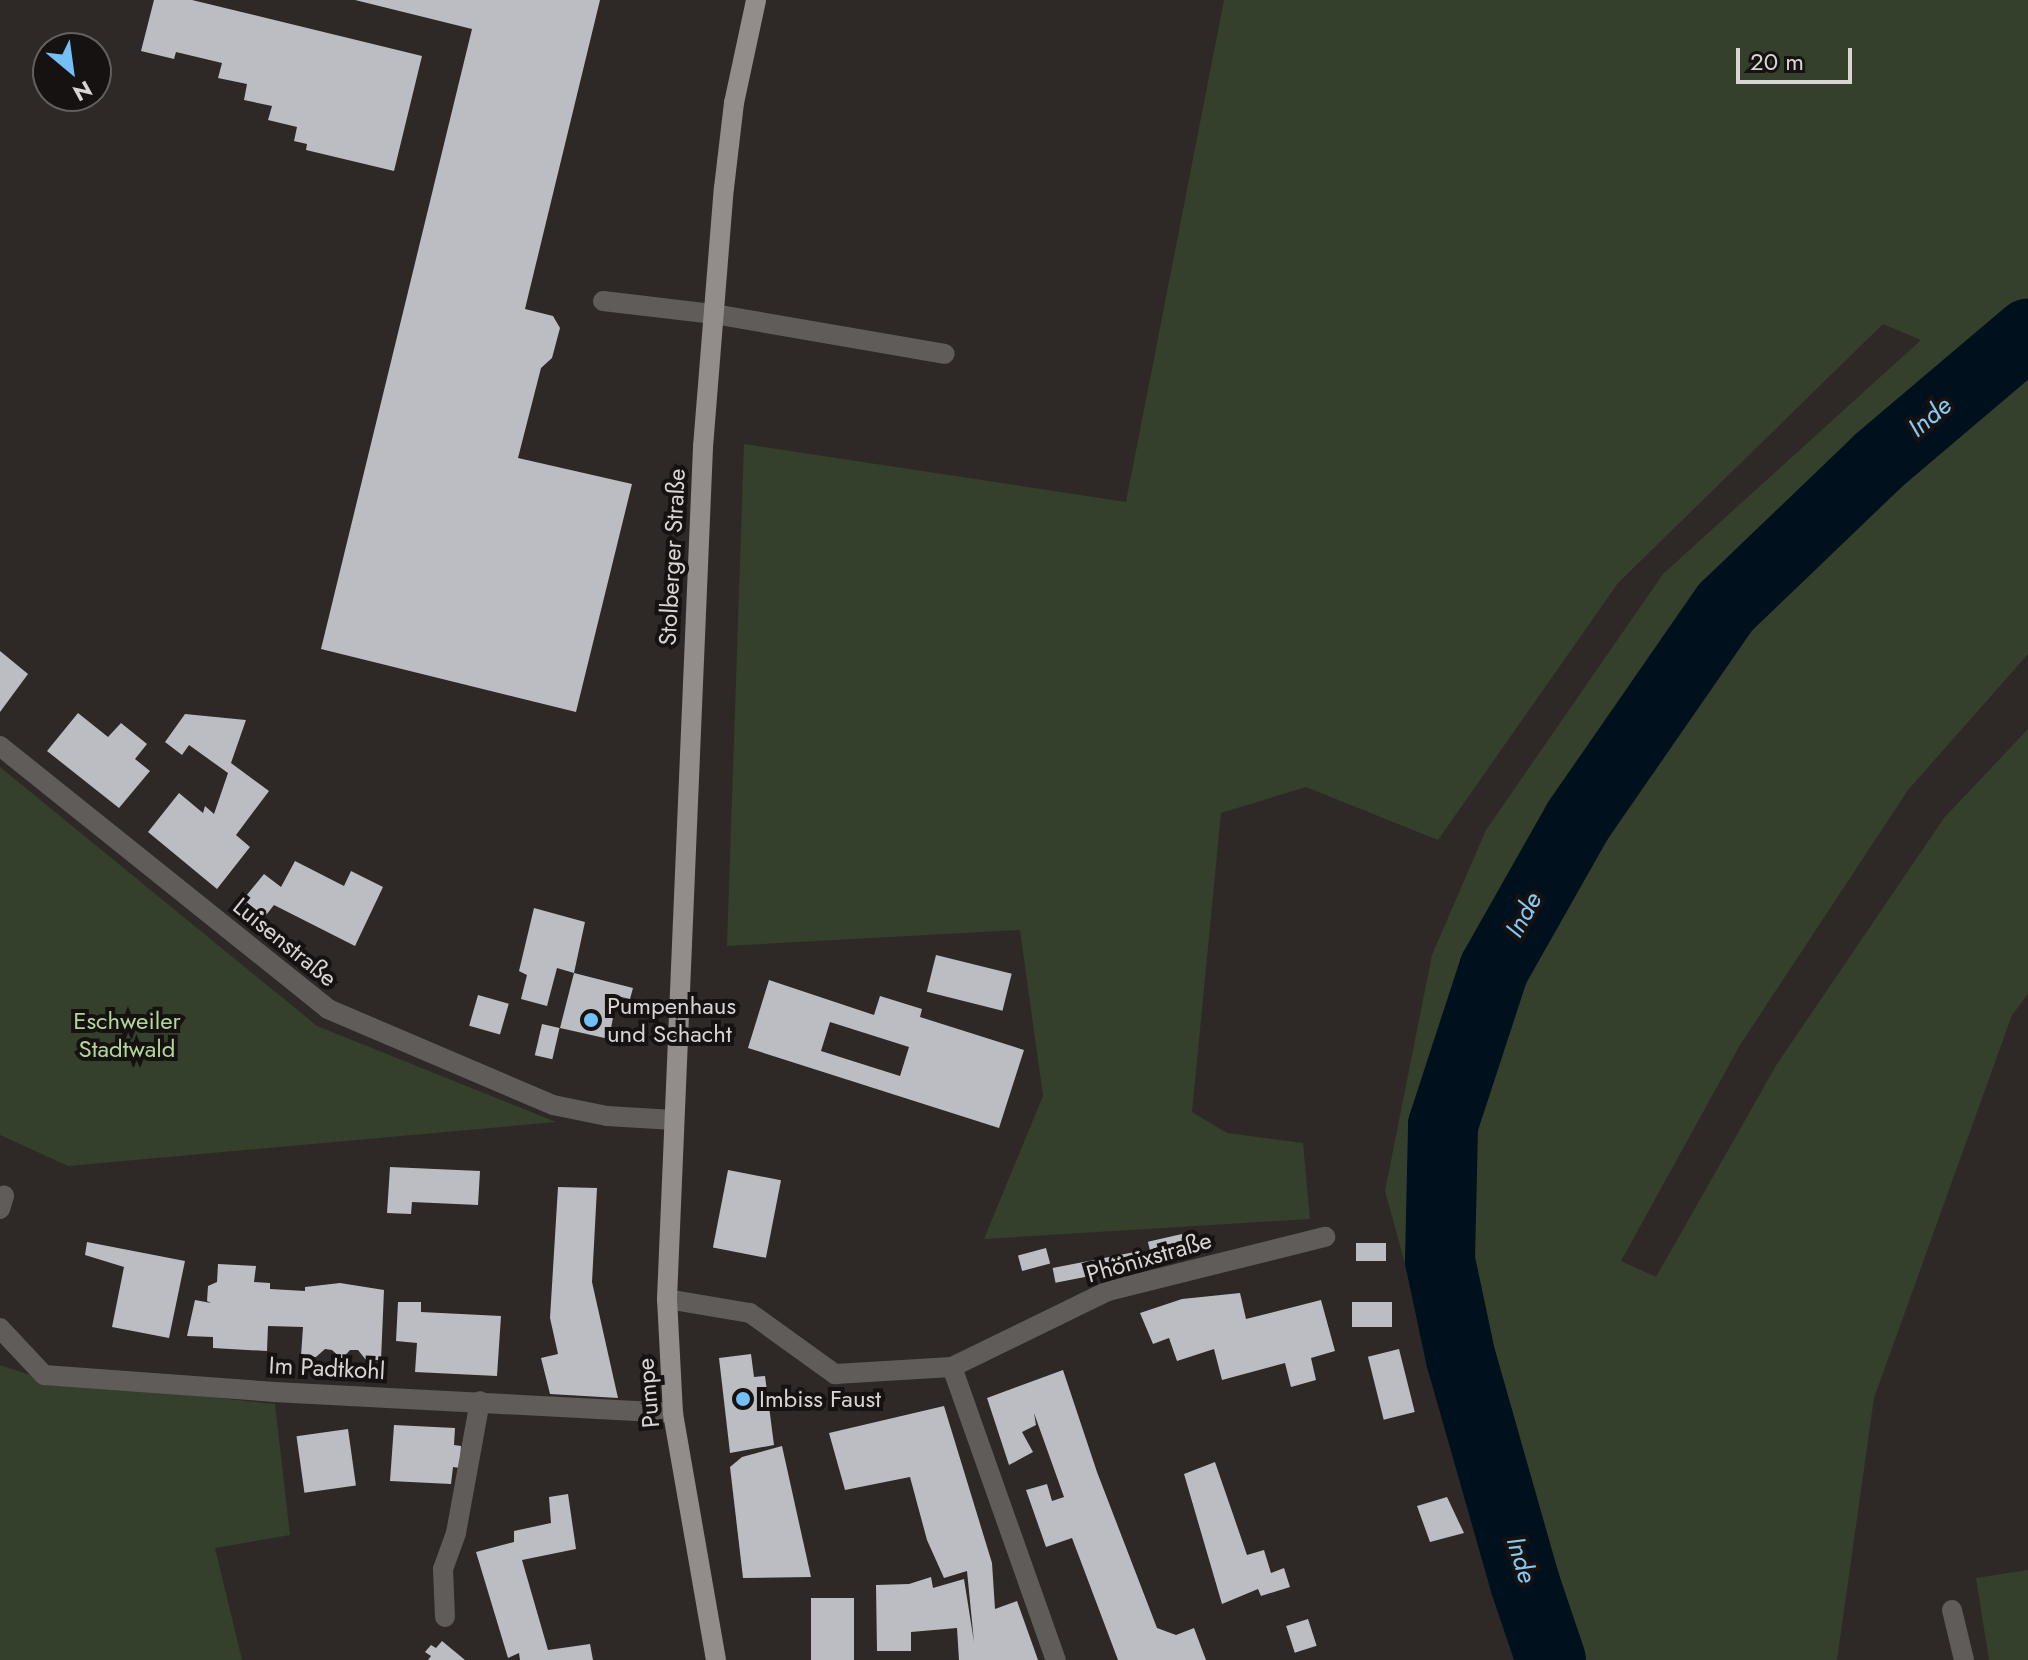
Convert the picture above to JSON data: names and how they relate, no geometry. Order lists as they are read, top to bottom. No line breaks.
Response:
{"streets":{"main road":["Stolberger Straße","Pumpe"],"street":["Luisenstraße","Phönixstraße","Im Padtkohl"]},"crossings":[["Stolberger Straße","Luisenstraße"],["Stolberger Straße","Pumpe"],["Luisenstraße","Pumpe"],["Phönixstraße","Pumpe"],["Im Padtkohl","Pumpe"]],"water":["Inde"],"parks":["Eschweiler Stadtwald"],"places":["Pumpenhaus und Schacht","Imbiss Faust"],"scale_bar":"20 m","north":"bottom right"}
